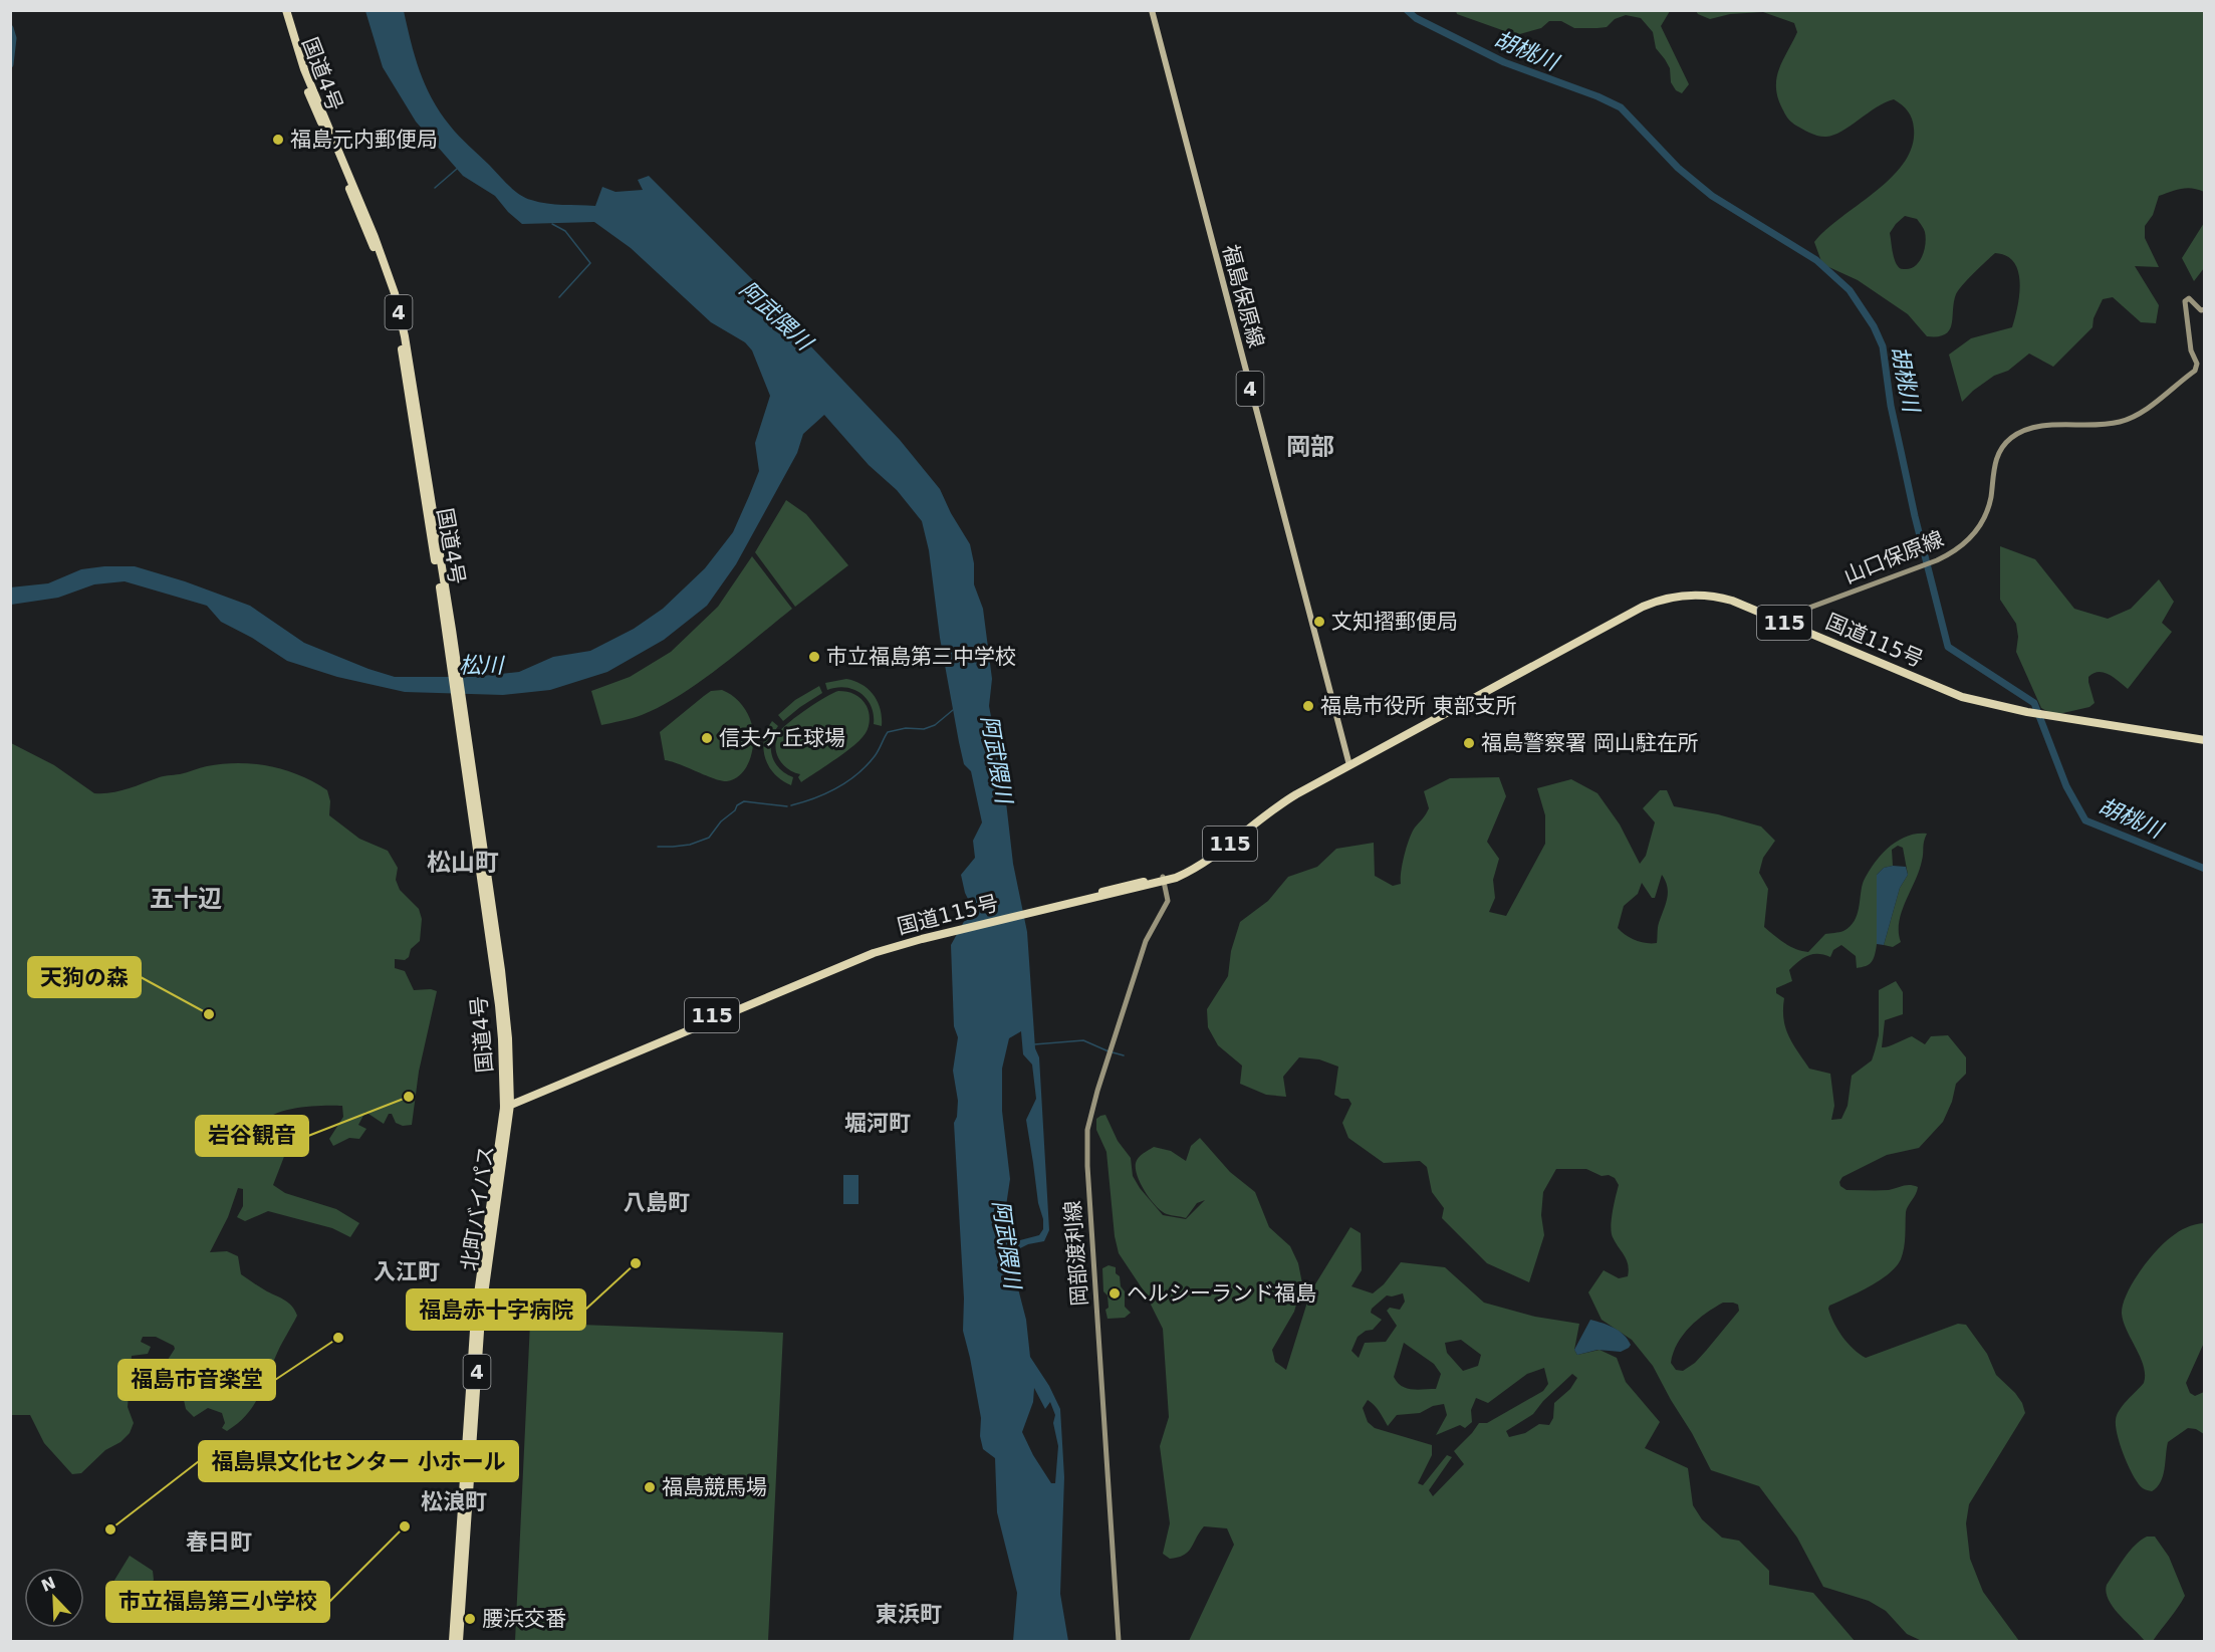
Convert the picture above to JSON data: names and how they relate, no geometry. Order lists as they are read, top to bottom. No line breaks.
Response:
{"streets":{"highway":["国道4号","4","115","国道115号","北町バイパス"],"main road":["福島保原線","山口保原線","岡部渡利線"]},"crossings":[["国道4号","国道115号"],["国道4号","北町バイパス"],["福島保原線","国道115号"],["山口保原線","国道115号"],["国道115号","北町バイパス"],["国道115号","岡部渡利線"]],"districts":["岡部","松山町","五十辺","堀河町","八島町","入江町","松浪町","春日町","東浜町"],"water":["胡桃川","阿武隈川","松川"],"places":["福島元内郵便局","文知摺郵便局","市立福島第三中学校","福島市役所 東部支所","信夫ケ丘球場","福島警察署 岡山駐在所","天狗の森","岩谷観音","福島赤十字病院","ヘルシーランド福島","福島市音楽堂","福島競馬場","市立福島第三小学校","福島県文化センター 小ホール","腰浜交番"],"north":"top left"}
